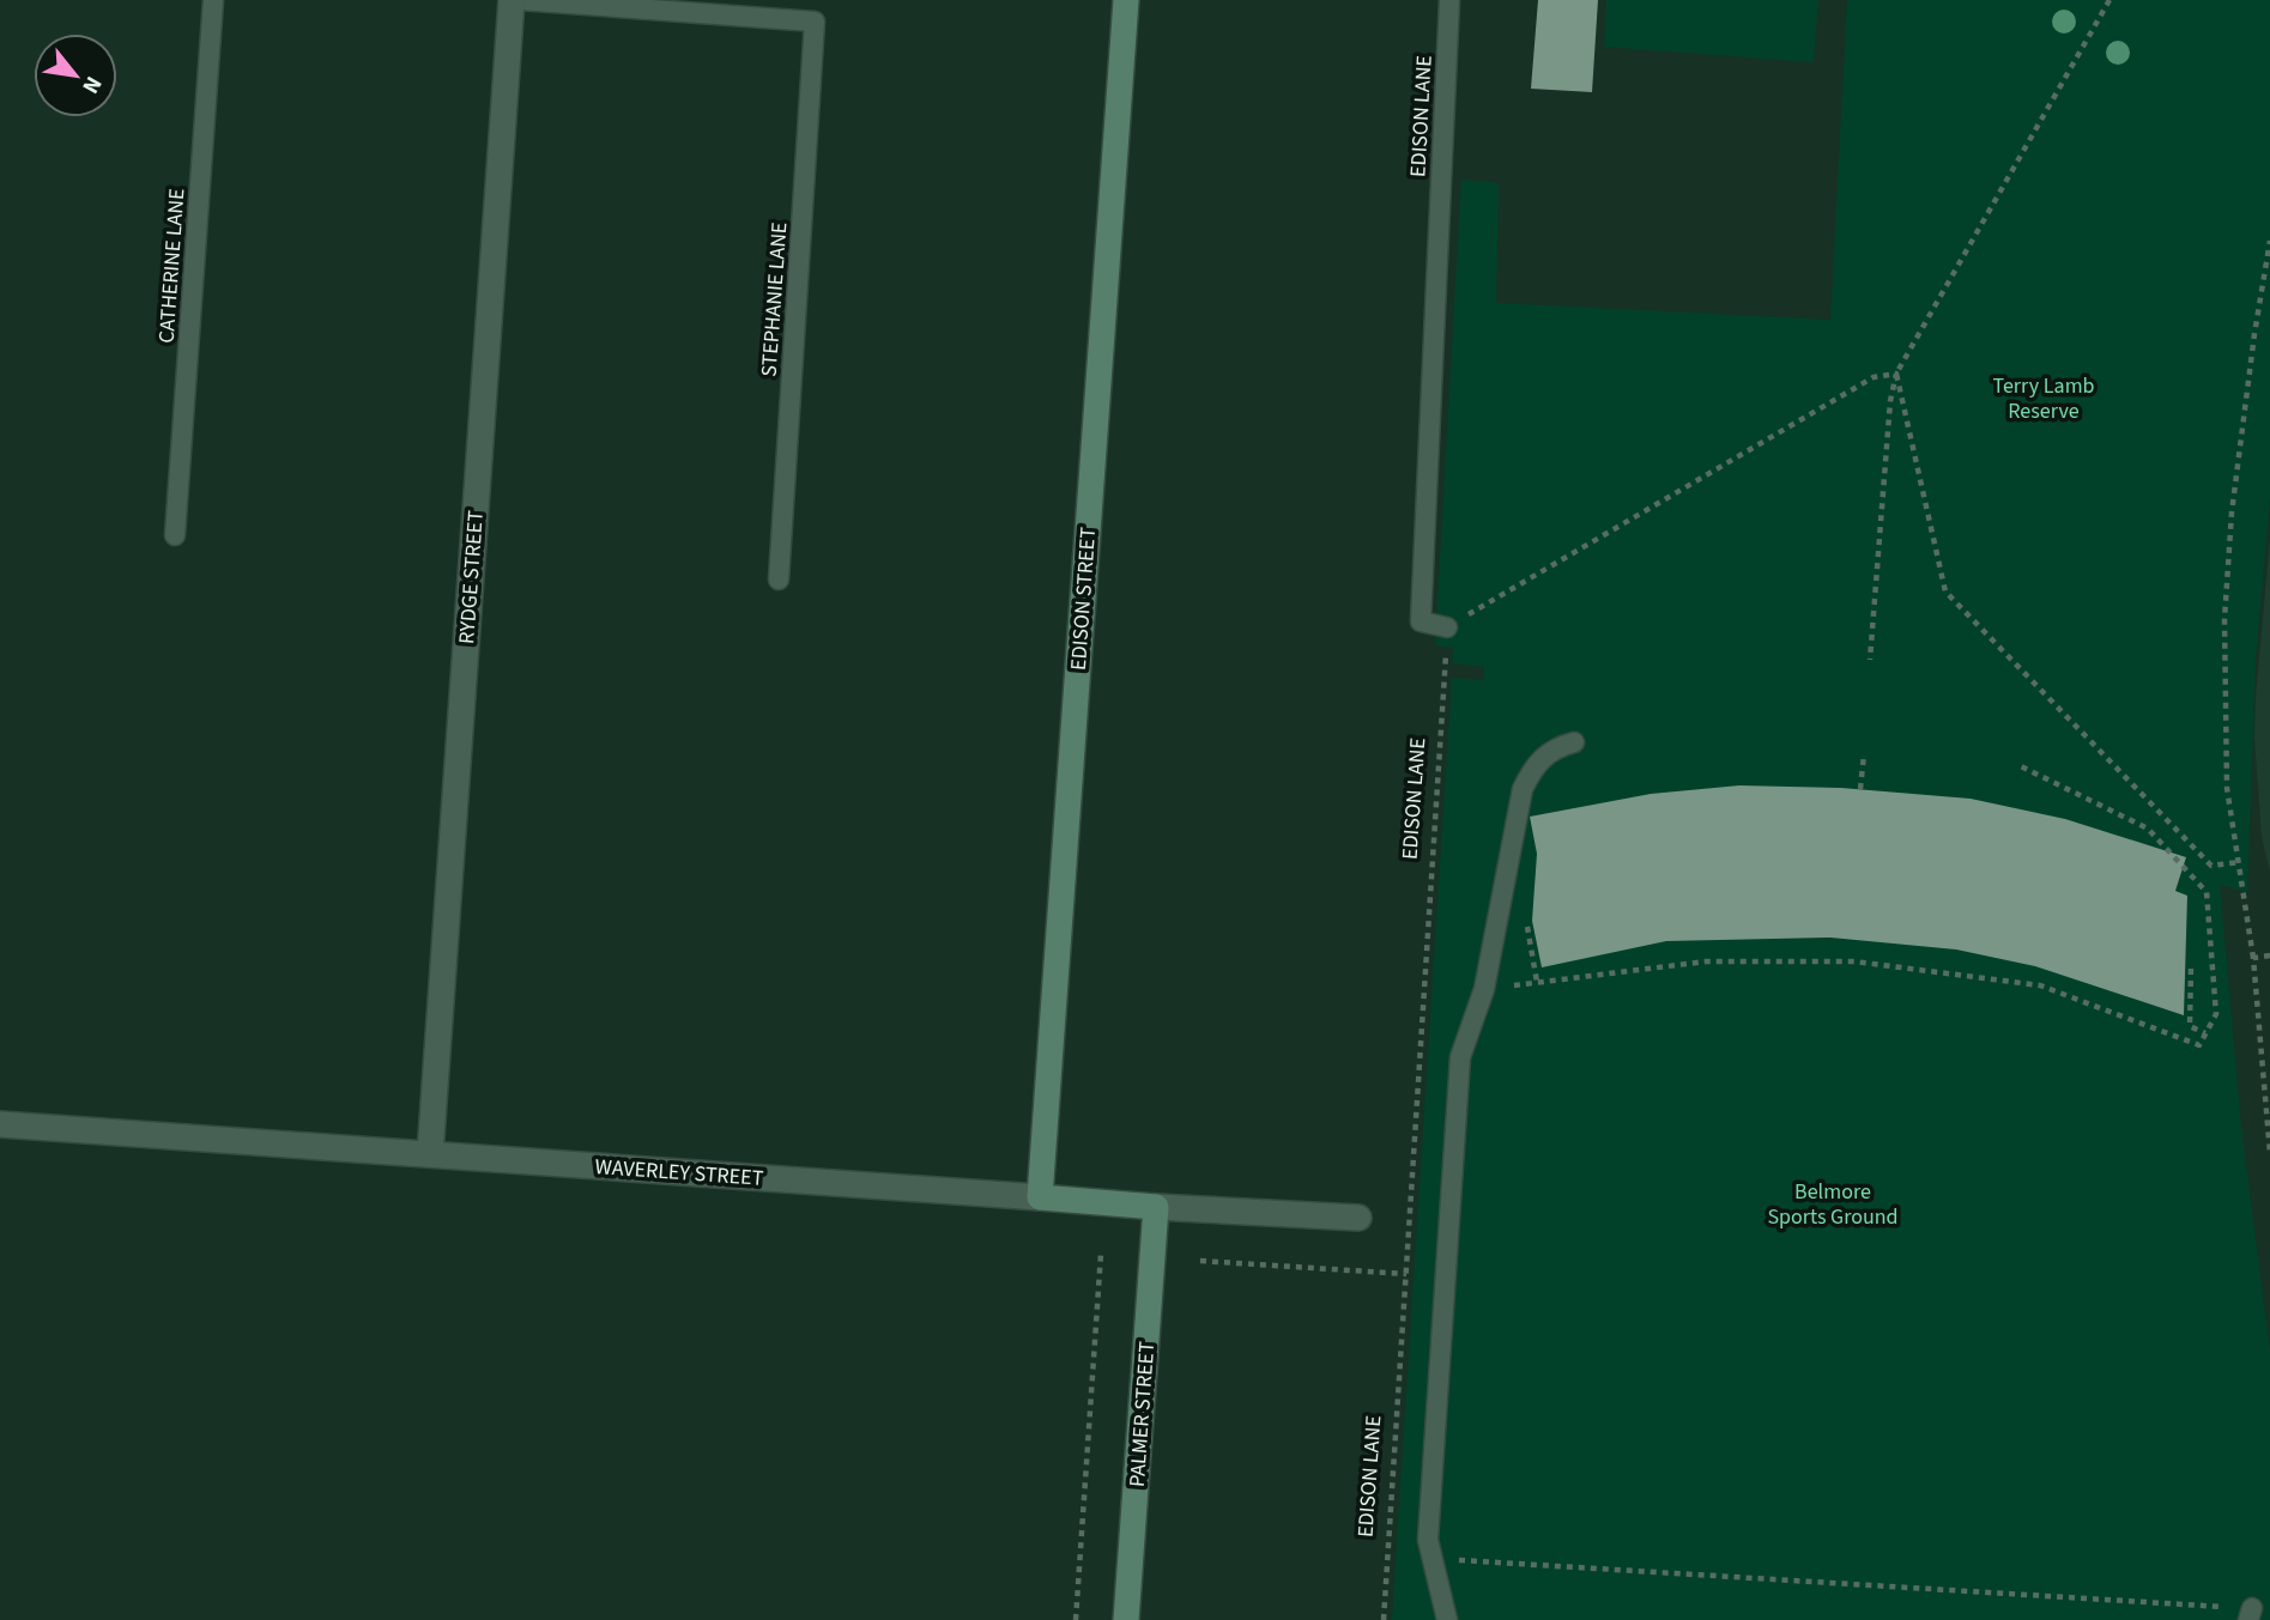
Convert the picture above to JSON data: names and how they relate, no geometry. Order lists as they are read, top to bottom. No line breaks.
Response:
{"streets":{"street":["RYDGE STREET","EDISON STREET","WAVERLEY STREET","PALMER STREET"],"lane":["EDISON LANE","CATHERINE LANE","STEPHANIE LANE"]},"crossings":[["RYDGE STREET","WAVERLEY STREET"],["EDISON STREET","WAVERLEY STREET"],["WAVERLEY STREET","PALMER STREET"]],"parks":["Terry Lamb Reserve","Belmore Sports Ground"],"north":"bottom right"}
